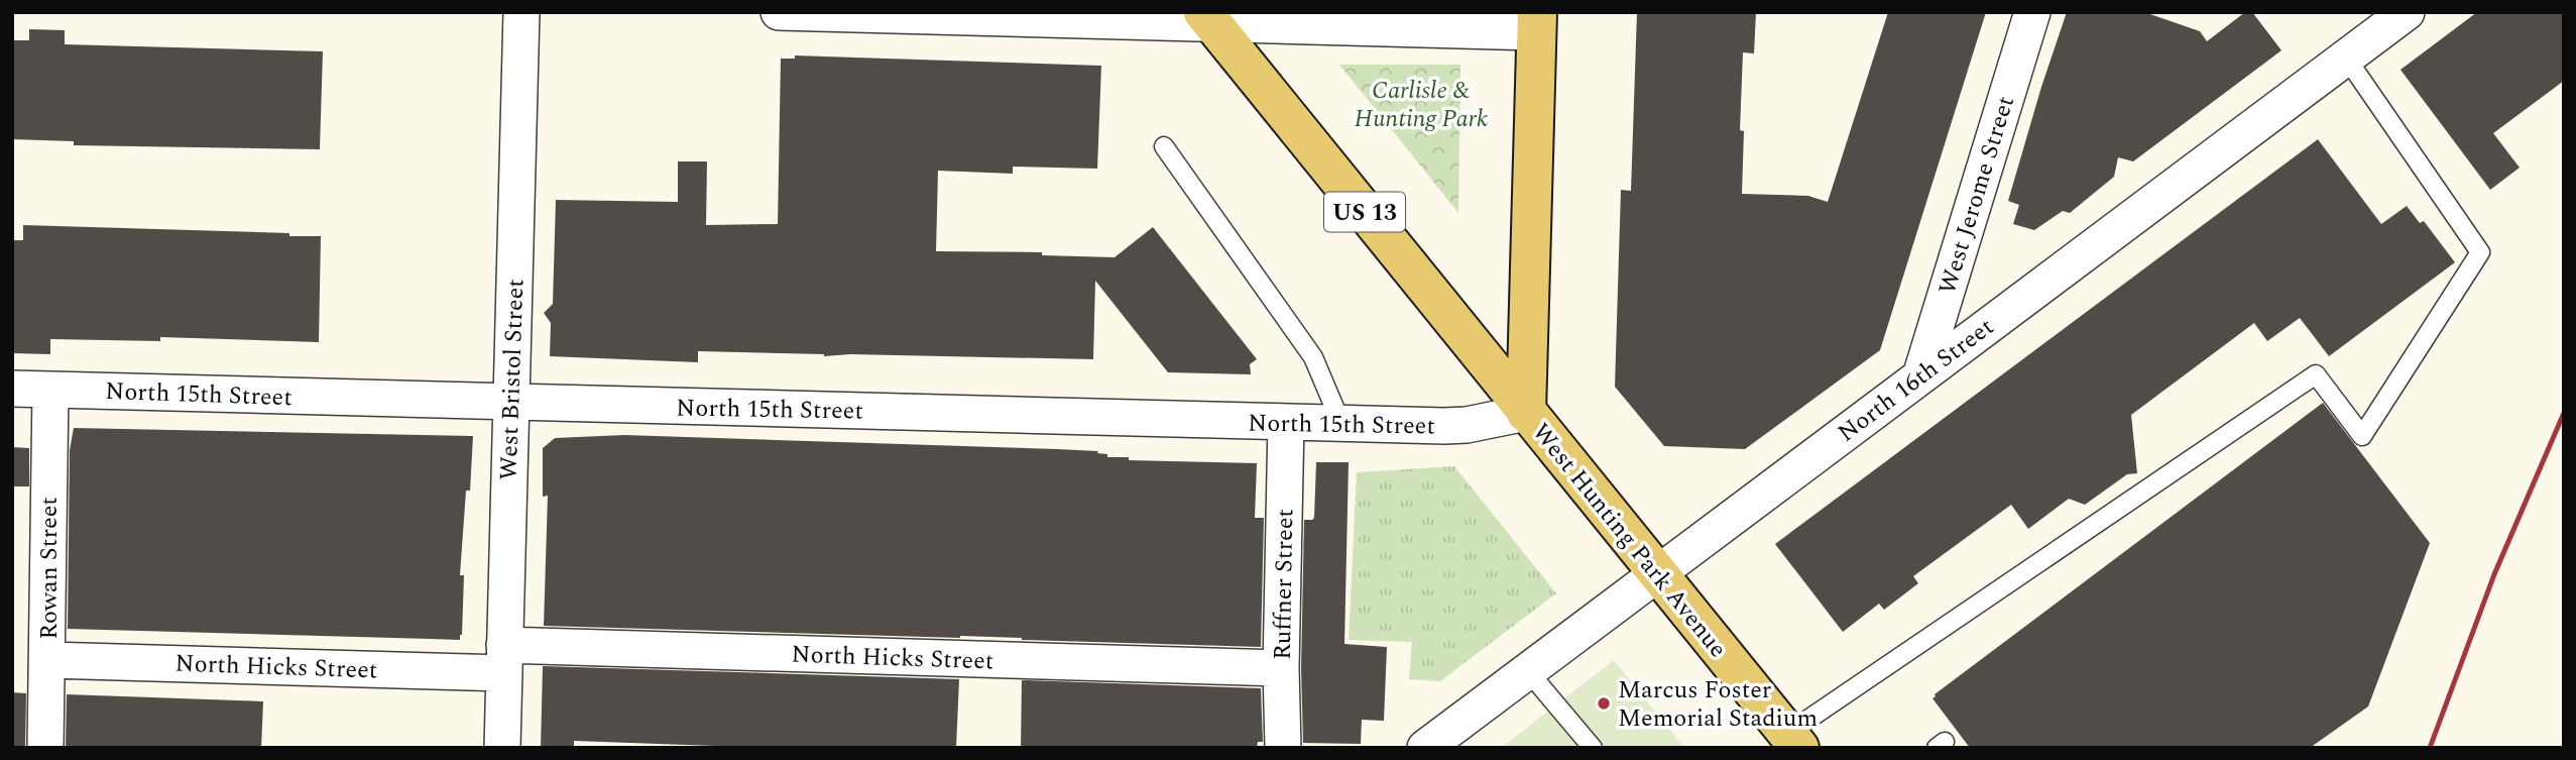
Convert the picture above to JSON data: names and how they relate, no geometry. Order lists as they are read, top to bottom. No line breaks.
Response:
{"streets":{"main road":["US 13","West Hunting Park Avenue"],"street":["West Jerome Street","West Bristol Street","North 16th Street","North 15th Street","Rowan Street","Ruffner Street","North Hicks Street"]},"crossings":[["West Jerome Street","North 16th Street"],["US 13","North 15th Street"],["US 13","West Hunting Park Avenue"],["West Bristol Street","North 15th Street"],["West Bristol Street","North Hicks Street"],["North 16th Street","West Hunting Park Avenue"],["North 15th Street","West Hunting Park Avenue"],["North 15th Street","Rowan Street"],["North 15th Street","Ruffner Street"],["Rowan Street","North Hicks Street"],["Ruffner Street","North Hicks Street"]],"parks":["Carlisle & Hunting Park"],"places":["Marcus Foster Memorial Stadium"]}
